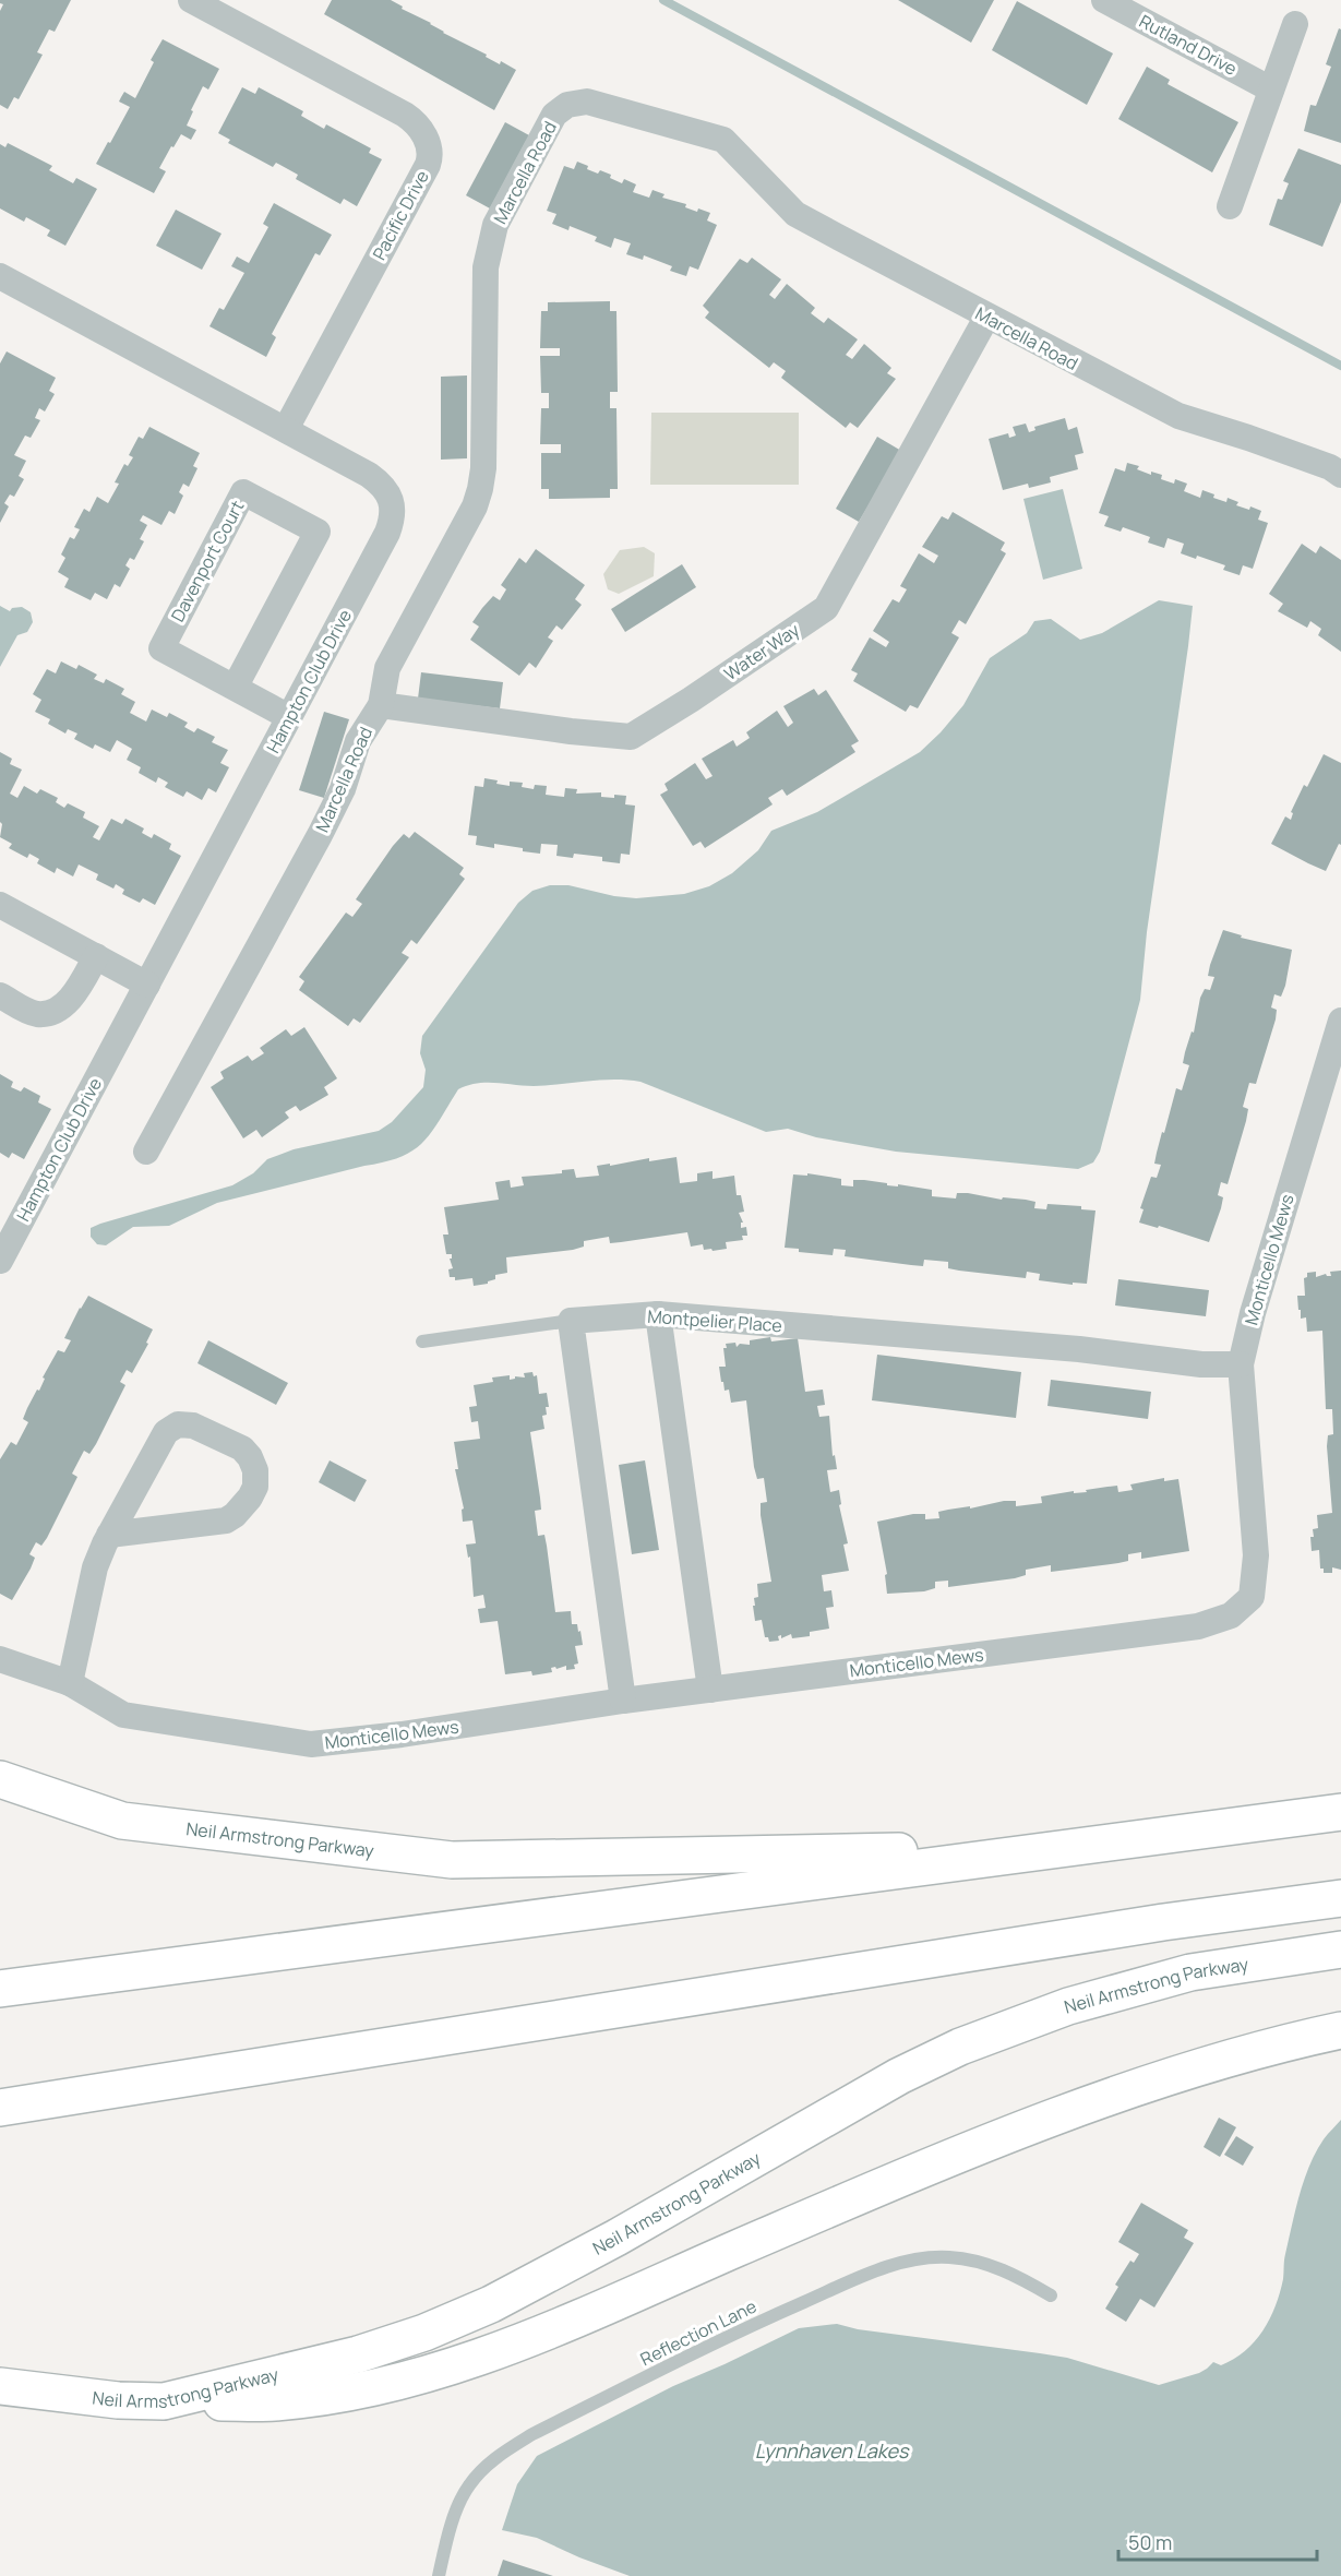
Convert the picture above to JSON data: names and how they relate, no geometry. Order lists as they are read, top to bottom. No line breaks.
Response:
{"streets":{"highway":["Neil Armstrong Parkway"],"street":["Rutland Drive","Marcella Road","Pacific Drive","Davenport Court","Water Way","Hampton Club Drive","Monticello Mews","Montpelier Place"],"lane":["Reflection Lane"]},"crossings":[["Marcella Road","Water Way"],["Pacific Drive","Hampton Club Drive"],["Davenport Court","Hampton Club Drive"],["Monticello Mews","Montpelier Place"]],"water":["Lynnhaven Lakes"],"scale_bar":"50 m"}
